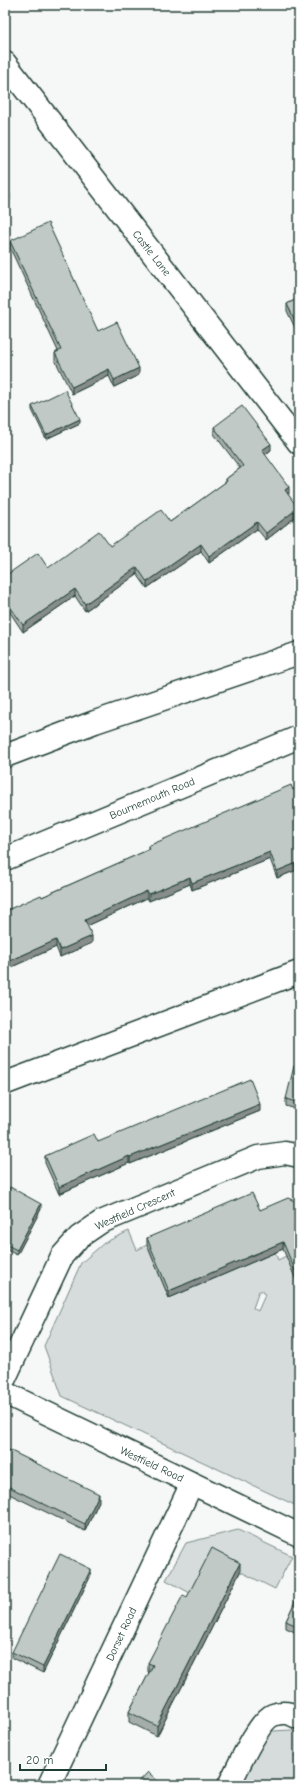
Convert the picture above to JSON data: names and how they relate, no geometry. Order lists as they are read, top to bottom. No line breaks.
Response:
{"streets":{"street":["Castle Lane","Bournemouth Road","Westfield Crescent","Westfield Road","Dorset Road"]},"crossings":[["Westfield Road","Dorset Road"]],"scale_bar":"20 m"}
